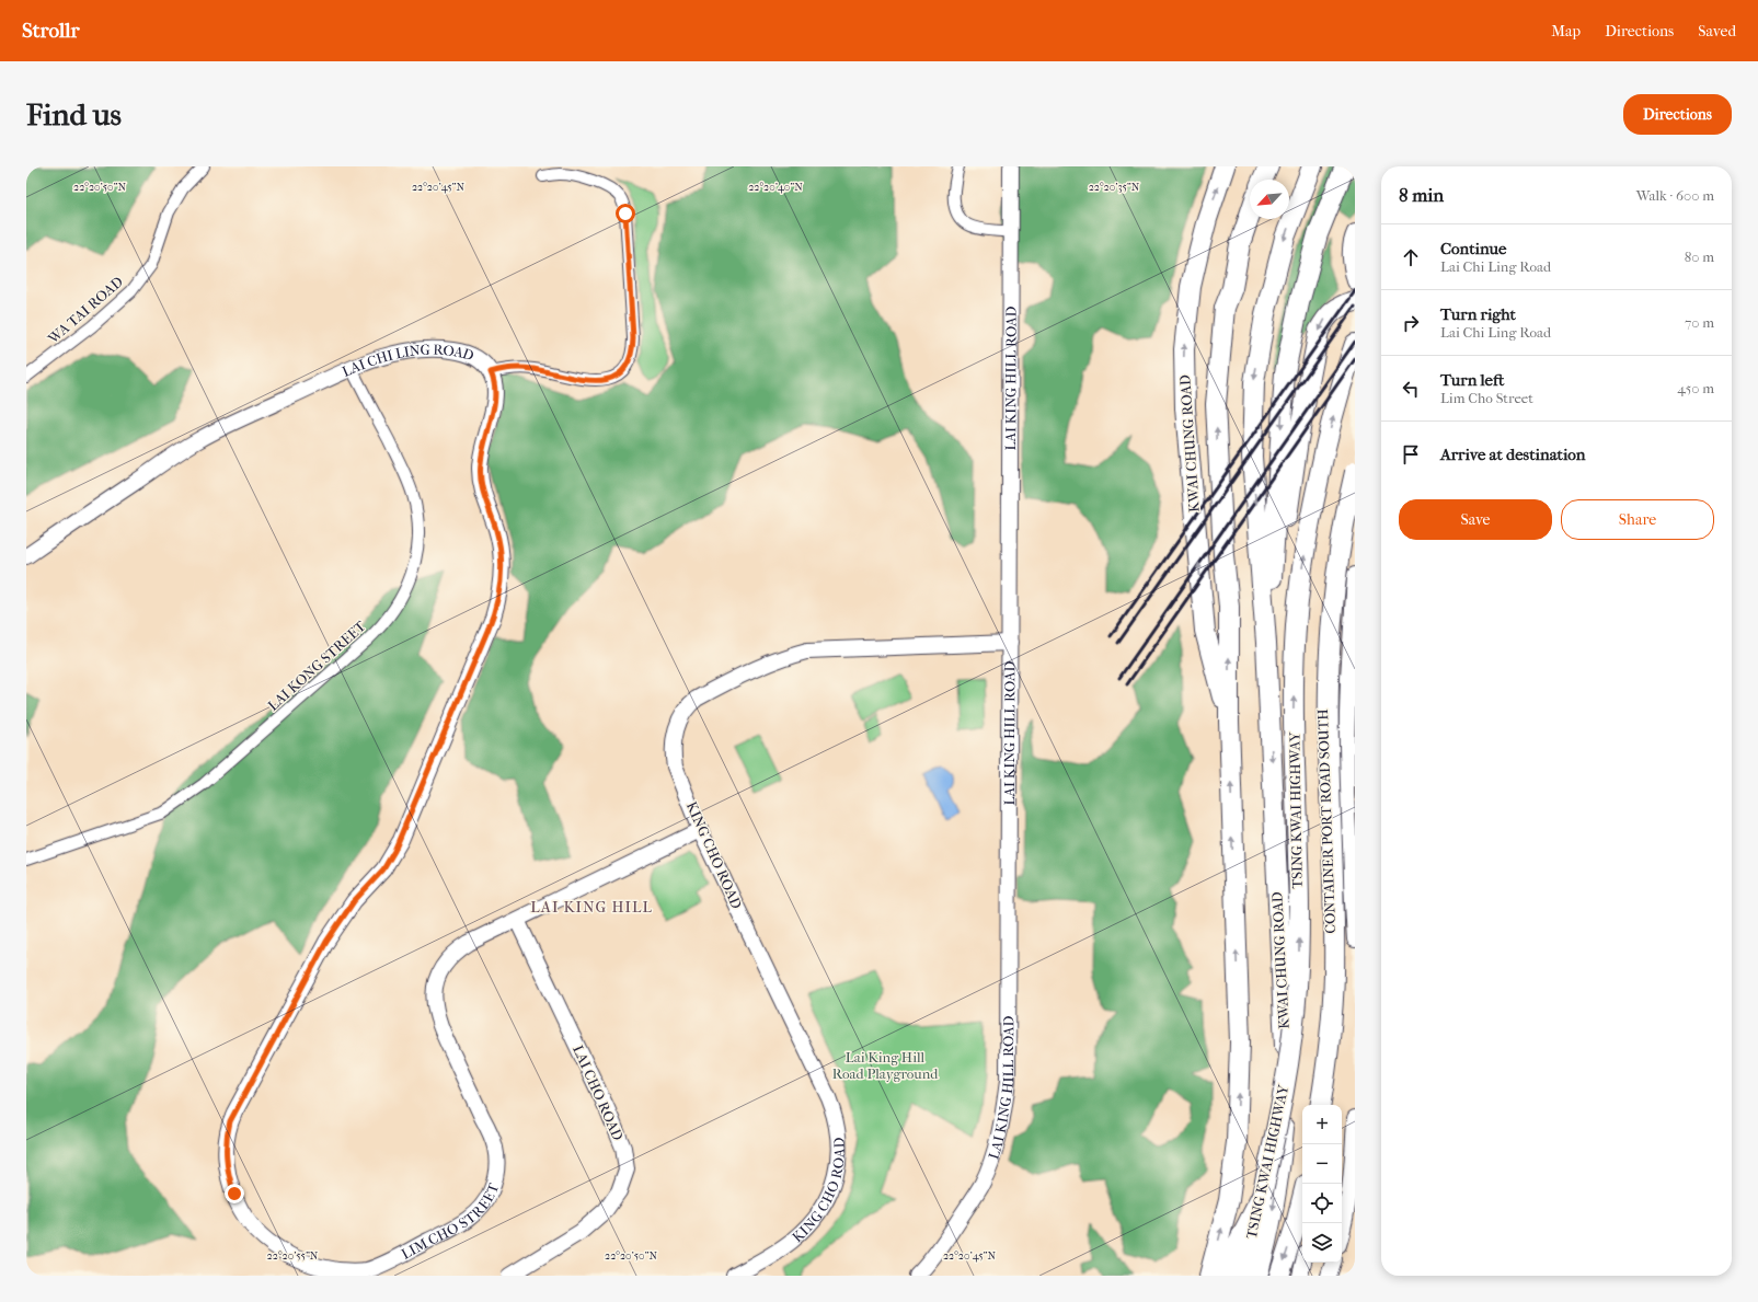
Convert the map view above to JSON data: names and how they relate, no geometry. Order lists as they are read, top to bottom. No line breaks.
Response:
{"streets":{"highway":["KWAI CHUNG ROAD","TSING KWAI HIGHWAY"],"street":["WA TAI ROAD","LAI CHI LING ROAD","LAI KING HILL ROAD","LAI KONG STREET","CONTAINER PORT ROAD SOUTH","KING CHO ROAD","LAI CHO ROAD","LIM CHO STREET"]},"crossings":[["LAI CHI LING ROAD","LAI KONG STREET"],["LAI CHI LING ROAD","LIM CHO STREET"],["LAI KING HILL ROAD","KING CHO ROAD"],["KING CHO ROAD","LIM CHO STREET"],["LAI CHO ROAD","LIM CHO STREET"]],"districts":["LAI KING HILL"],"parks":["Lai King Hill Road Playground"],"north":"bottom left","page":{"header":"Strollr","nav":["Map","Directions","Saved"],"buttons":["Directions",["Save","Share"]],"title":"Find us","heading":["8 min","Walk · 600 m"],"list":[["Continue","Lai Chi Ling Road","80 m"],["Turn right","Lai Chi Ling Road","70 m"],["Turn left","Lim Cho Street","450 m"],"Arrive at destination"],"map_buttons":["+","−"]},"coordinates":["22°20'50\"N","22°20'35\"N","22°20'45\"N","22°20'40\"N","22°20'55\"N"]}
